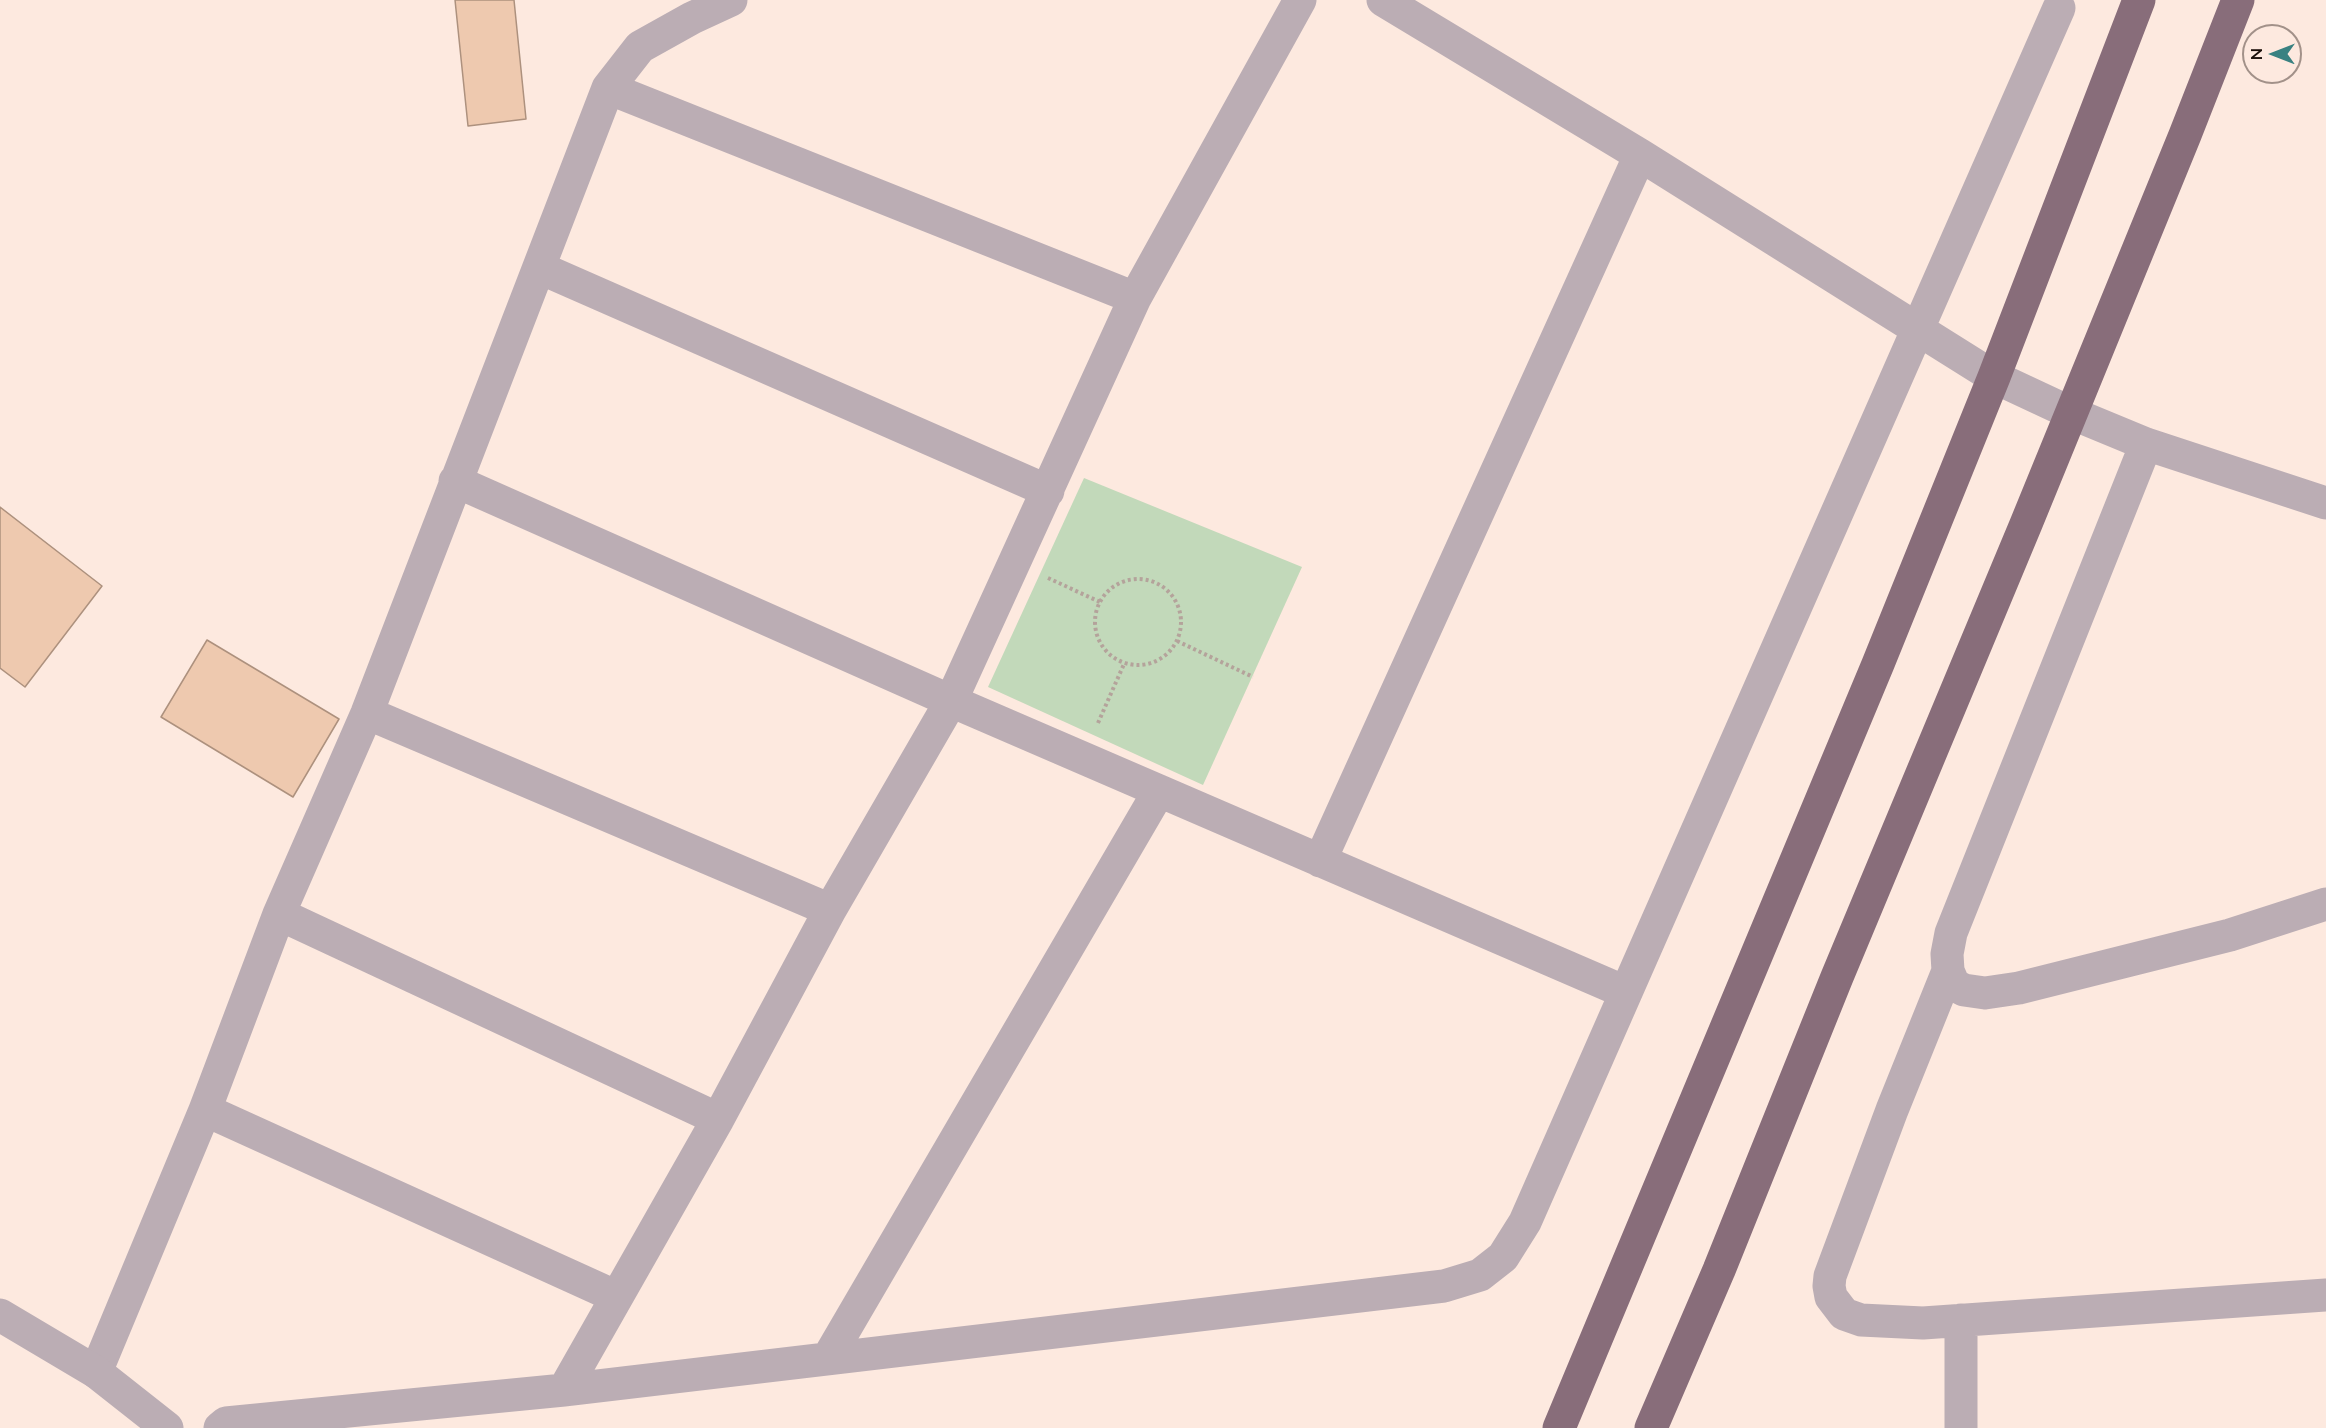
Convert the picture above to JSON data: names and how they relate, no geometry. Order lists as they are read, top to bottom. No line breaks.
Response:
{"north":"left"}
